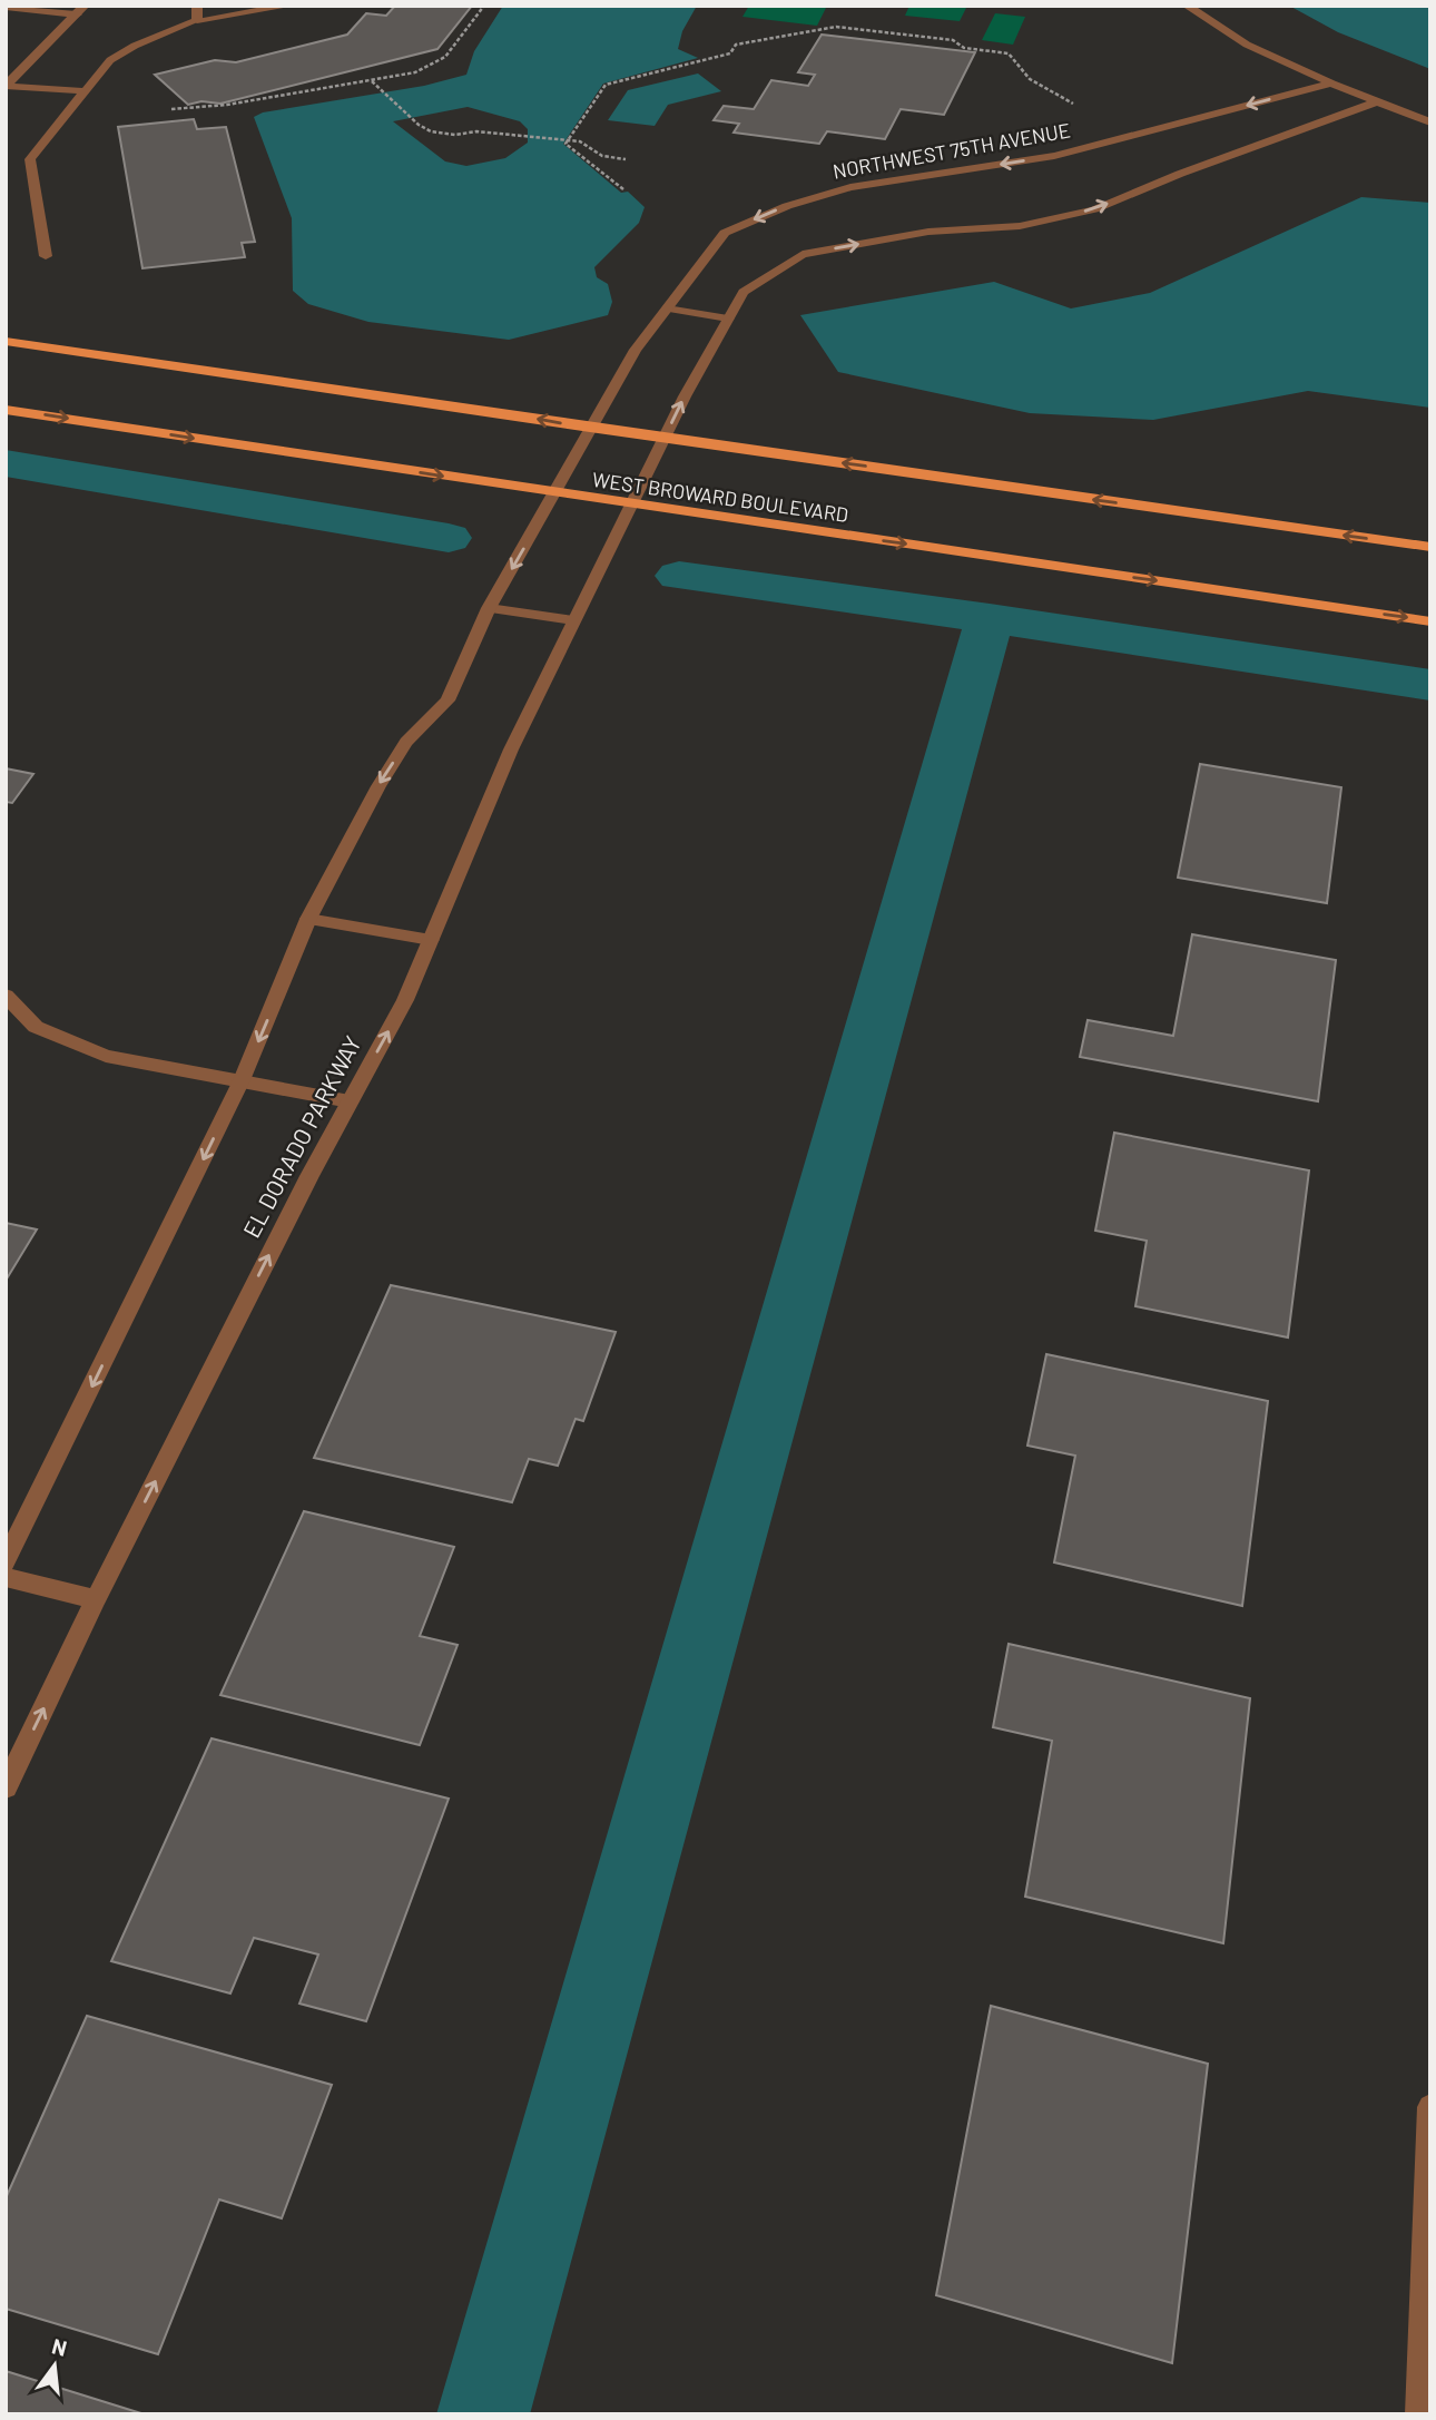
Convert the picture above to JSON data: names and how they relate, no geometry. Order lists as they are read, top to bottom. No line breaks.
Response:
{"streets":{"main road":["WEST BROWARD BOULEVARD"],"street":["NORTHWEST 75TH AVENUE","EL DORADO PARKWAY"]},"crossings":[["NORTHWEST 75TH AVENUE","WEST BROWARD BOULEVARD"],["WEST BROWARD BOULEVARD","EL DORADO PARKWAY"]],"north":"top"}
